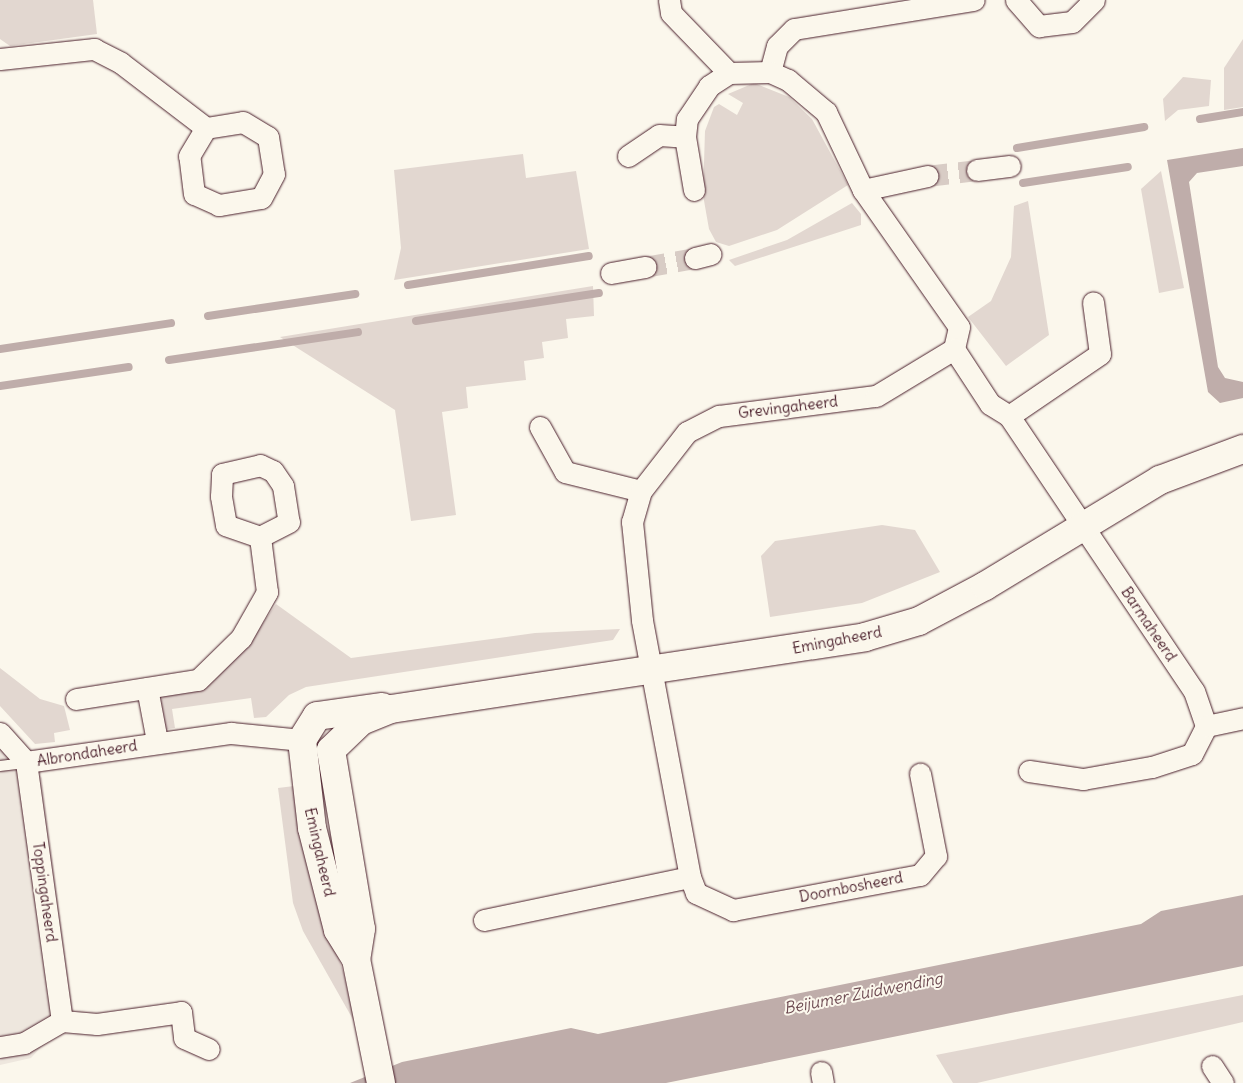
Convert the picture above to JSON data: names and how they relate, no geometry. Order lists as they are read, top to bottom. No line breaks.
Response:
{"streets":{"street":["Grevingaheerd","Barmaheerd","Emingaheerd","Albrondaheerd","Doornbosheerd","Toppingaheerd"]},"crossings":[["Grevingaheerd","Emingaheerd"],["Grevingaheerd","Doornbosheerd"],["Barmaheerd","Emingaheerd"],["Emingaheerd","Albrondaheerd"],["Emingaheerd","Doornbosheerd"],["Albrondaheerd","Toppingaheerd"]],"water":["Beijumer Zuidwending"]}
